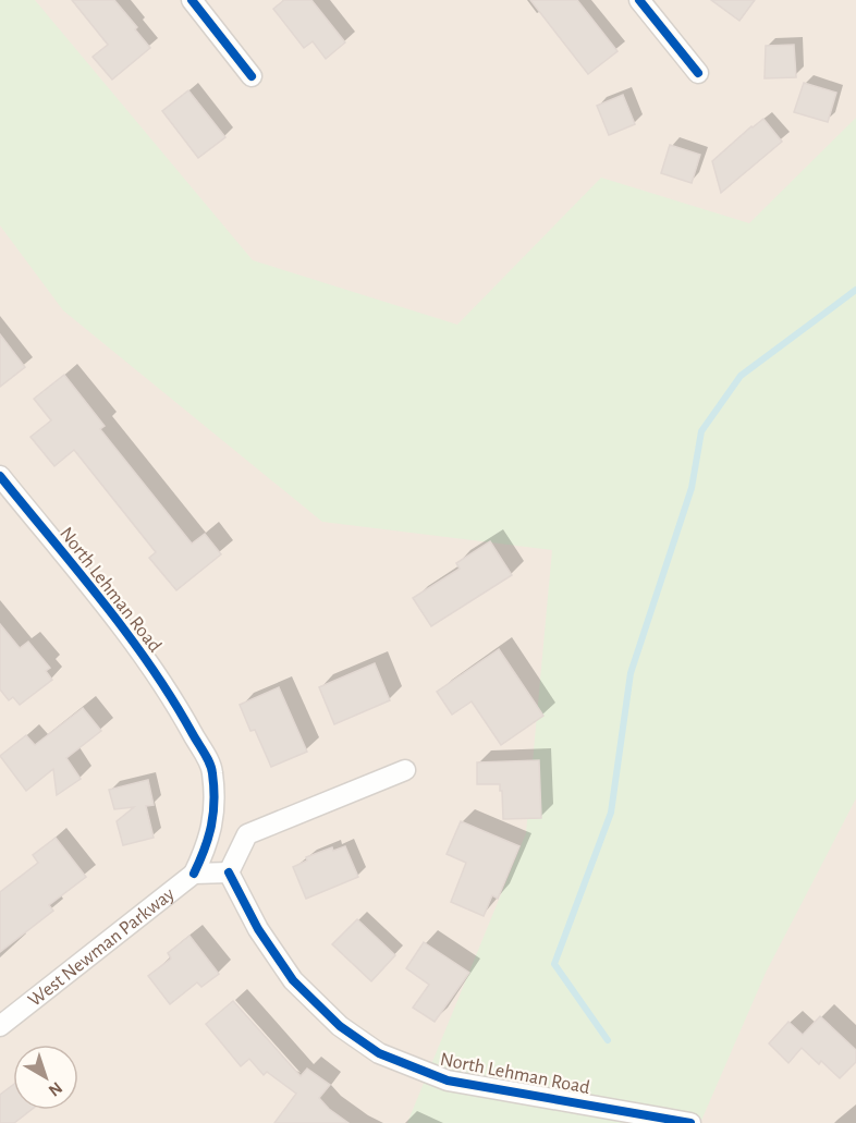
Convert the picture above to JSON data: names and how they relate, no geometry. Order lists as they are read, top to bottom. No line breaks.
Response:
{"streets":{"street":["North Lehman Road","West Newman Parkway"]},"crossings":[["North Lehman Road","West Newman Parkway"]],"north":"bottom right"}
